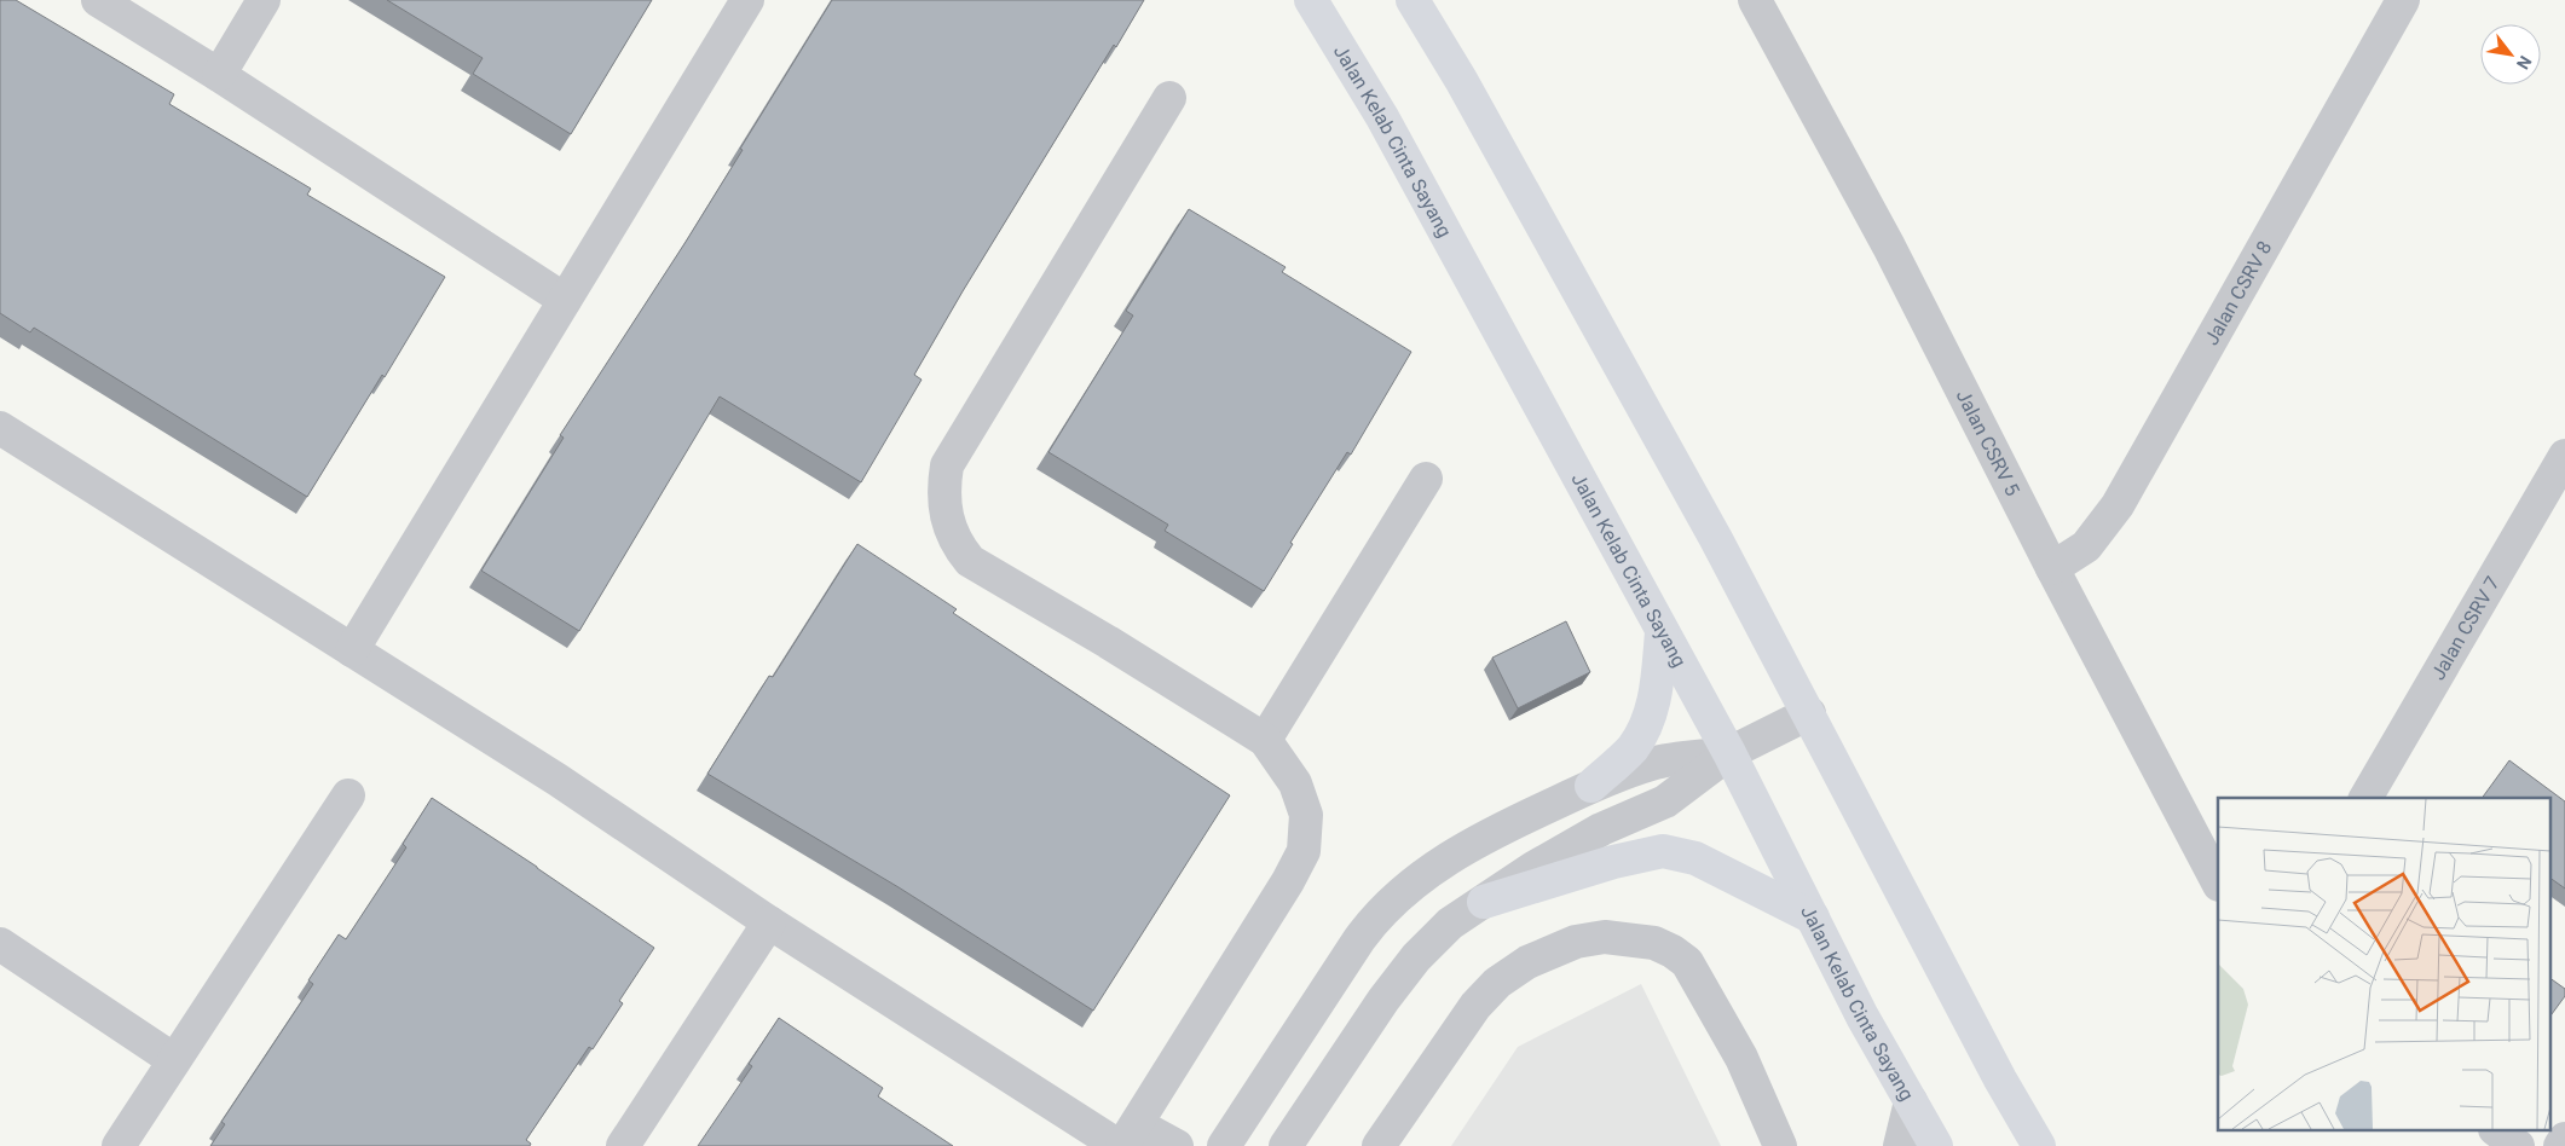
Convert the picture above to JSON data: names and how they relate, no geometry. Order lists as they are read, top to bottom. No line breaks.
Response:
{"streets":{"main road":["Jalan Kelab Cinta Sayang"],"street":["Jalan CSRV 8","Jalan CSRV 5","Jalan CSRV 7"]},"crossings":[["Jalan CSRV 8","Jalan CSRV 5"]],"north":"bottom right"}
